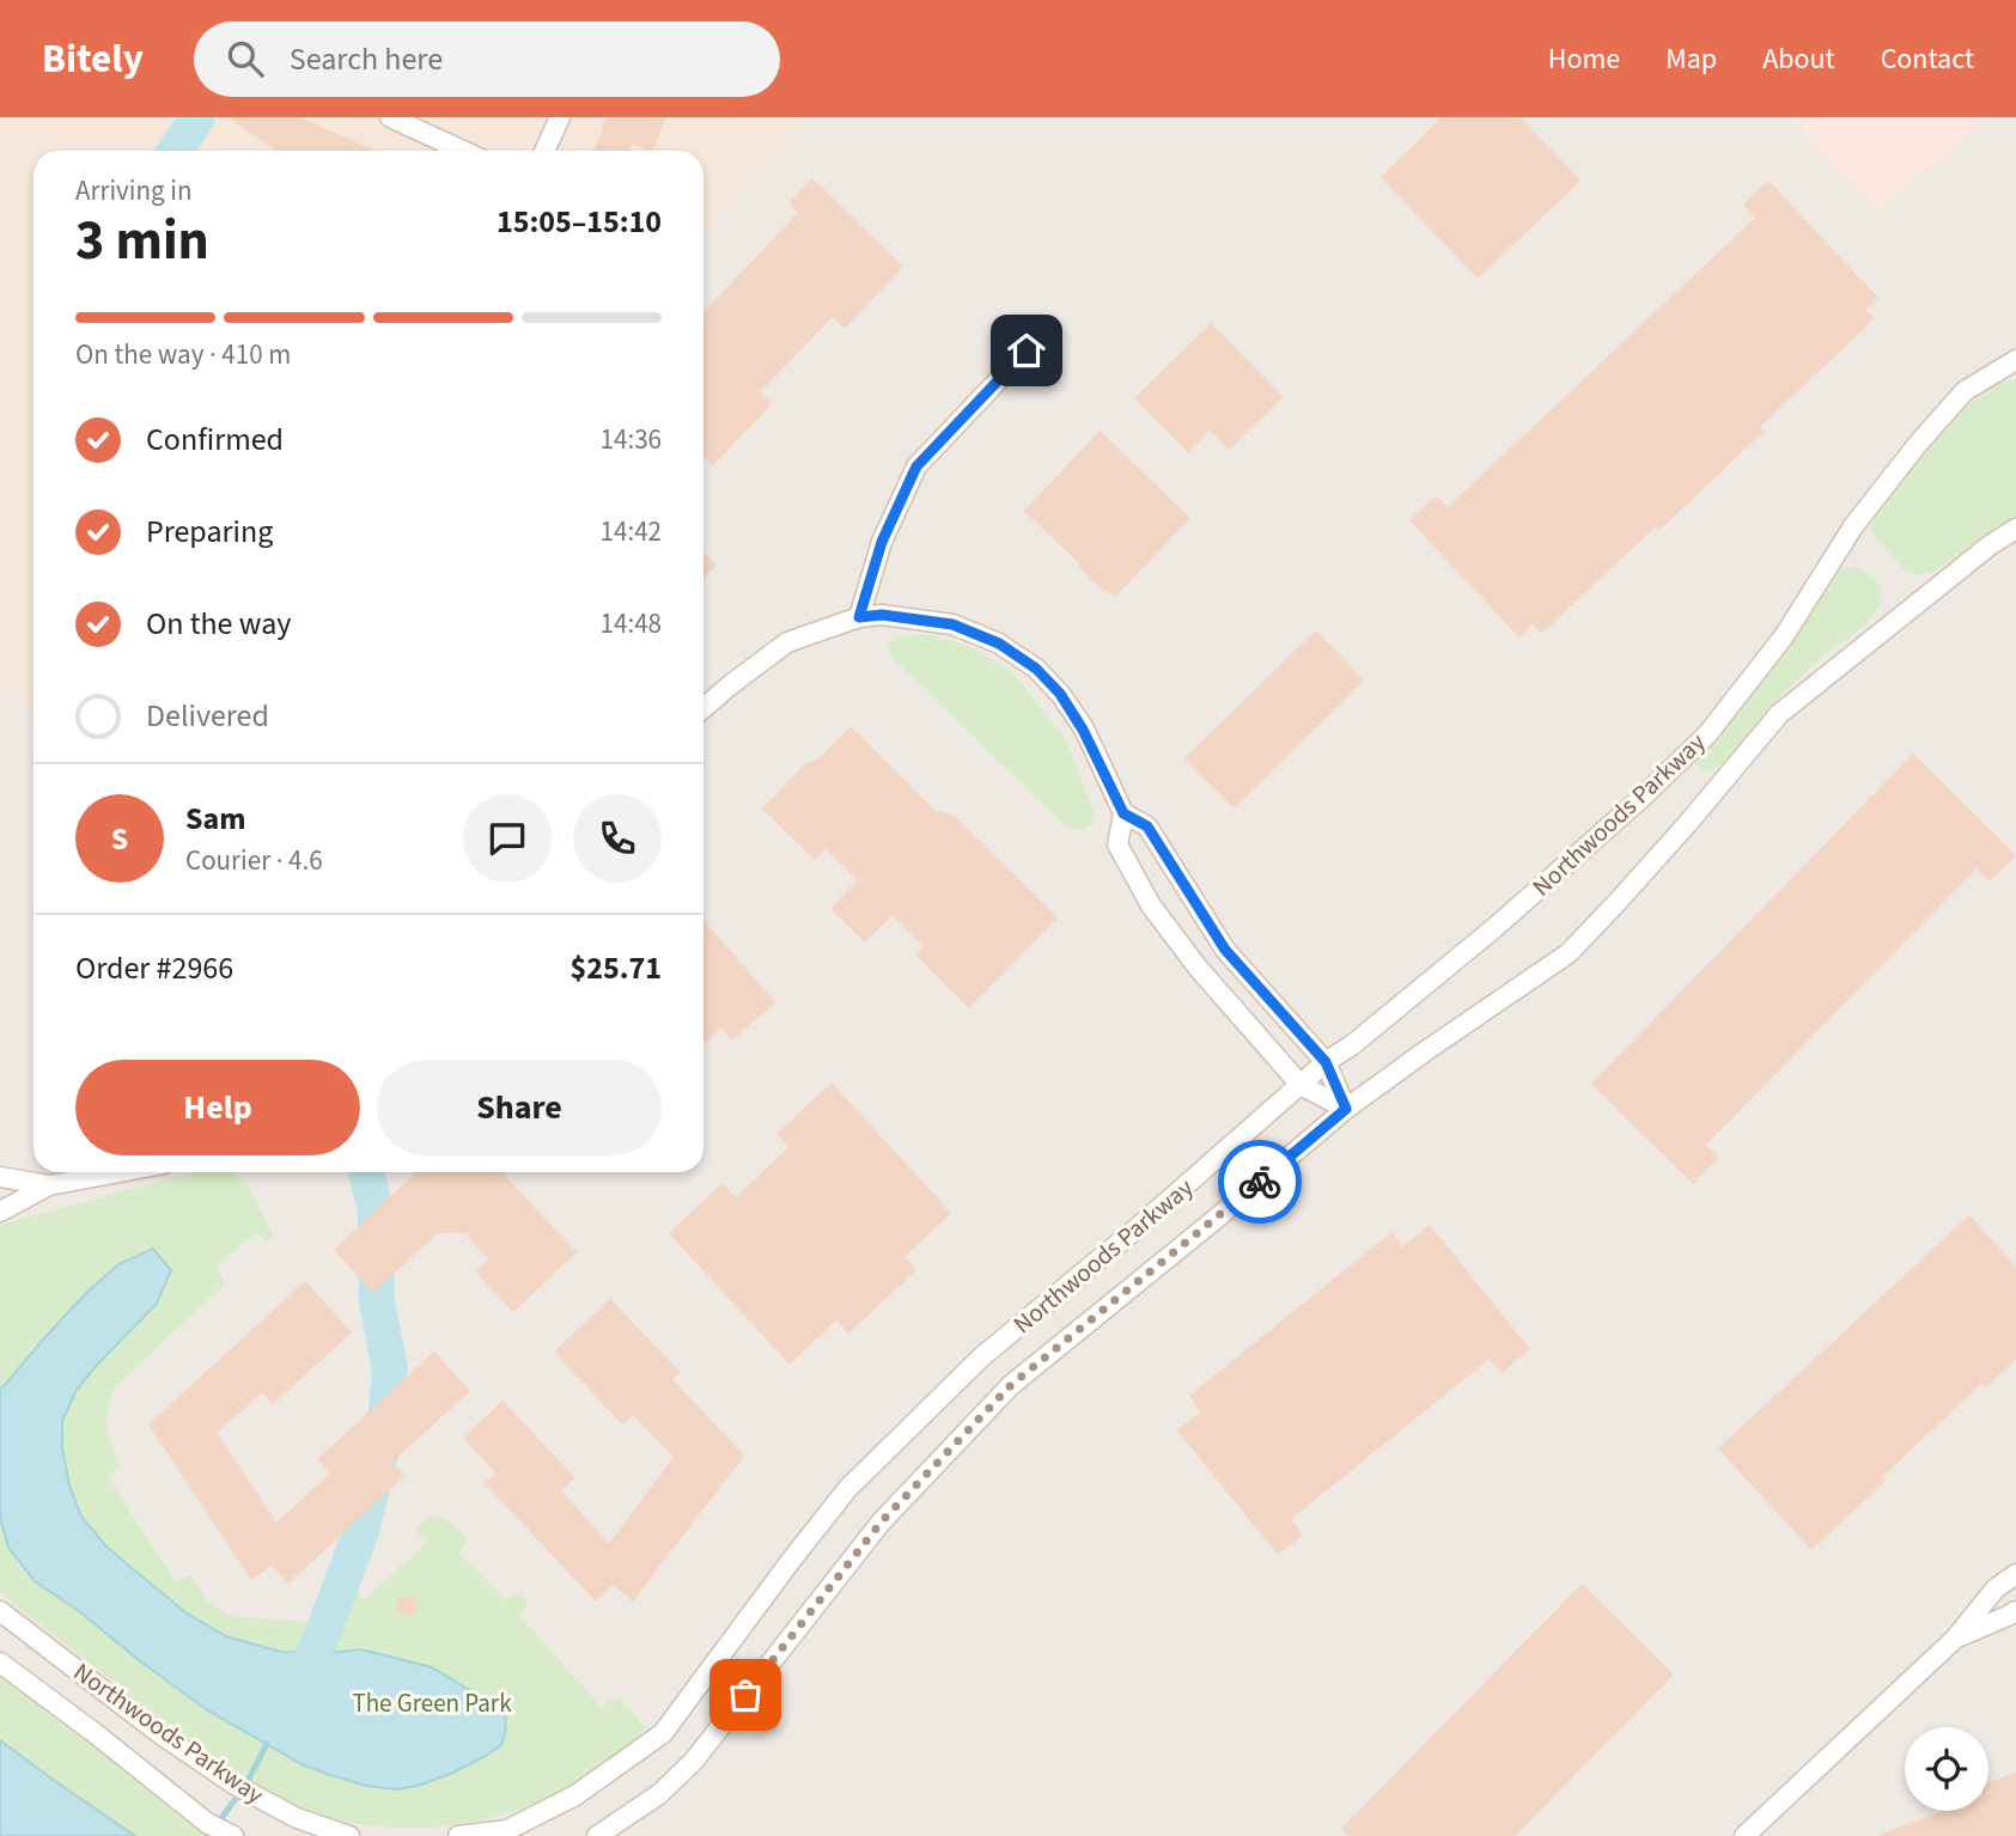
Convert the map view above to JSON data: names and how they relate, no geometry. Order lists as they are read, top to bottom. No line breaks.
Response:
{"streets":{"street":["Northwoods Parkway"]},"parks":["The Green Park"],"page":{"header":"Bitely","search":"Search here","nav":["Home","Map","About","Contact"],"heading":["3 min","Arriving in","15:05–15:10"],"panel":["Sam","Courier · 4.6","Order #2966","$25.71"],"bar":"On the way · 410 m","list":[["Confirmed","14:36"],["Preparing","14:42"],["On the way","14:48"],"Delivered"],"round":"S","buttons":["Help","Share"]}}
